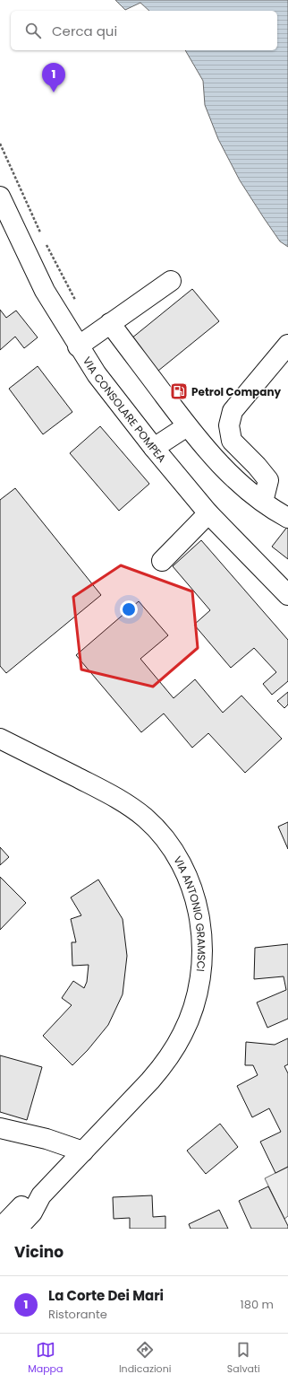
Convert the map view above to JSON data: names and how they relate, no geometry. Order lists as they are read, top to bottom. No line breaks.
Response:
{"streets":{"main road":["VIA CONSOLARE POMPEA","VIA ANTONIO GRAMSCI"]},"places":{"fuel station":["Petrol Company"]},"page":{"search":"Cerca qui","pins":"1","heading":"Vicino","list":[{"mark":"1","name":"La Corte Dei Mari","note":"Ristorante","value":"180 m"}],"nav":["Mappa","Indicazioni","Salvati"]}}
